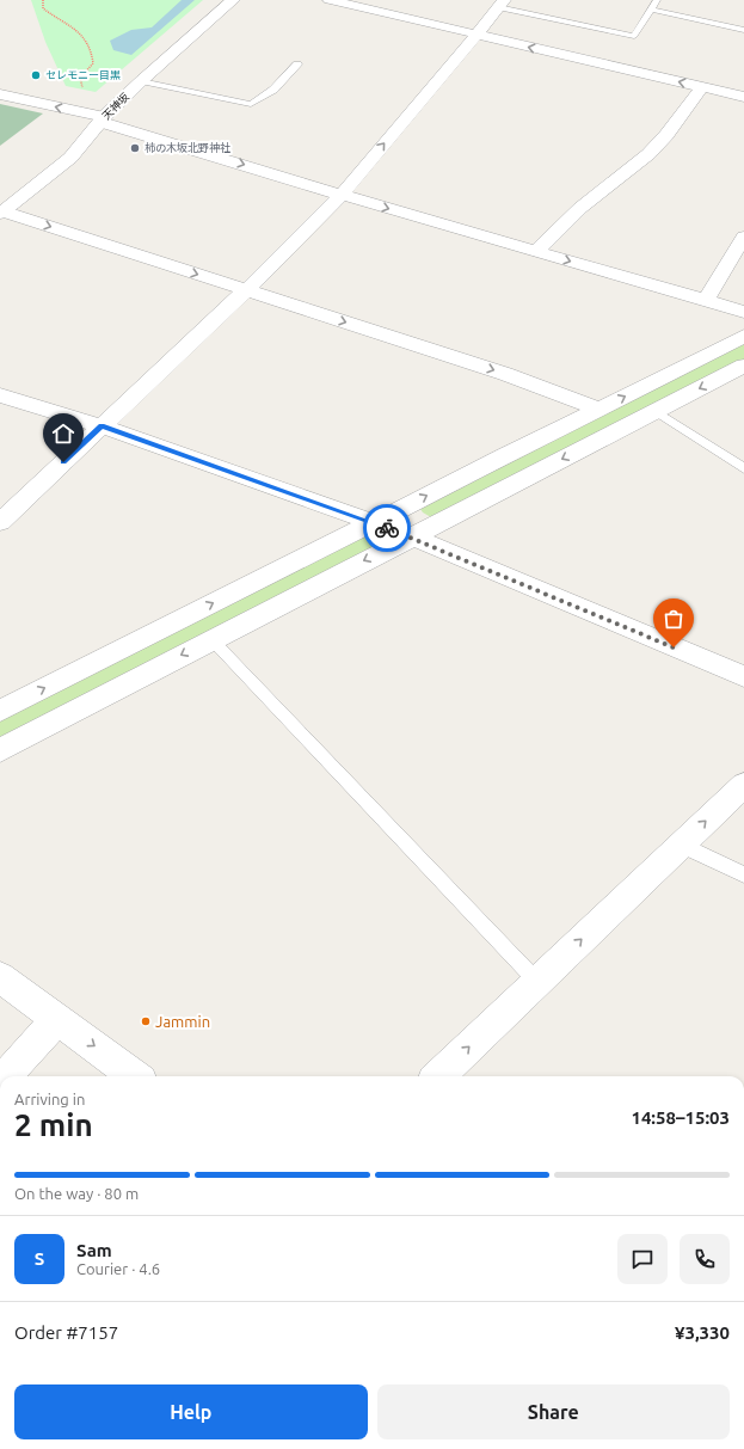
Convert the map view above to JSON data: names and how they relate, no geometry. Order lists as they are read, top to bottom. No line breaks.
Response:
{"streets":{"street":["天神坂"]},"places":["セレモニー目黒","柿の木坂北野神社","Jammin"],"page":{"heading":["2 min","Arriving in","14:58–15:03"],"panel":["Sam","Courier · 4.6","Order #7157","¥3,330"],"bar":"On the way · 80 m","round":"S","buttons":["Help","Share"]}}
